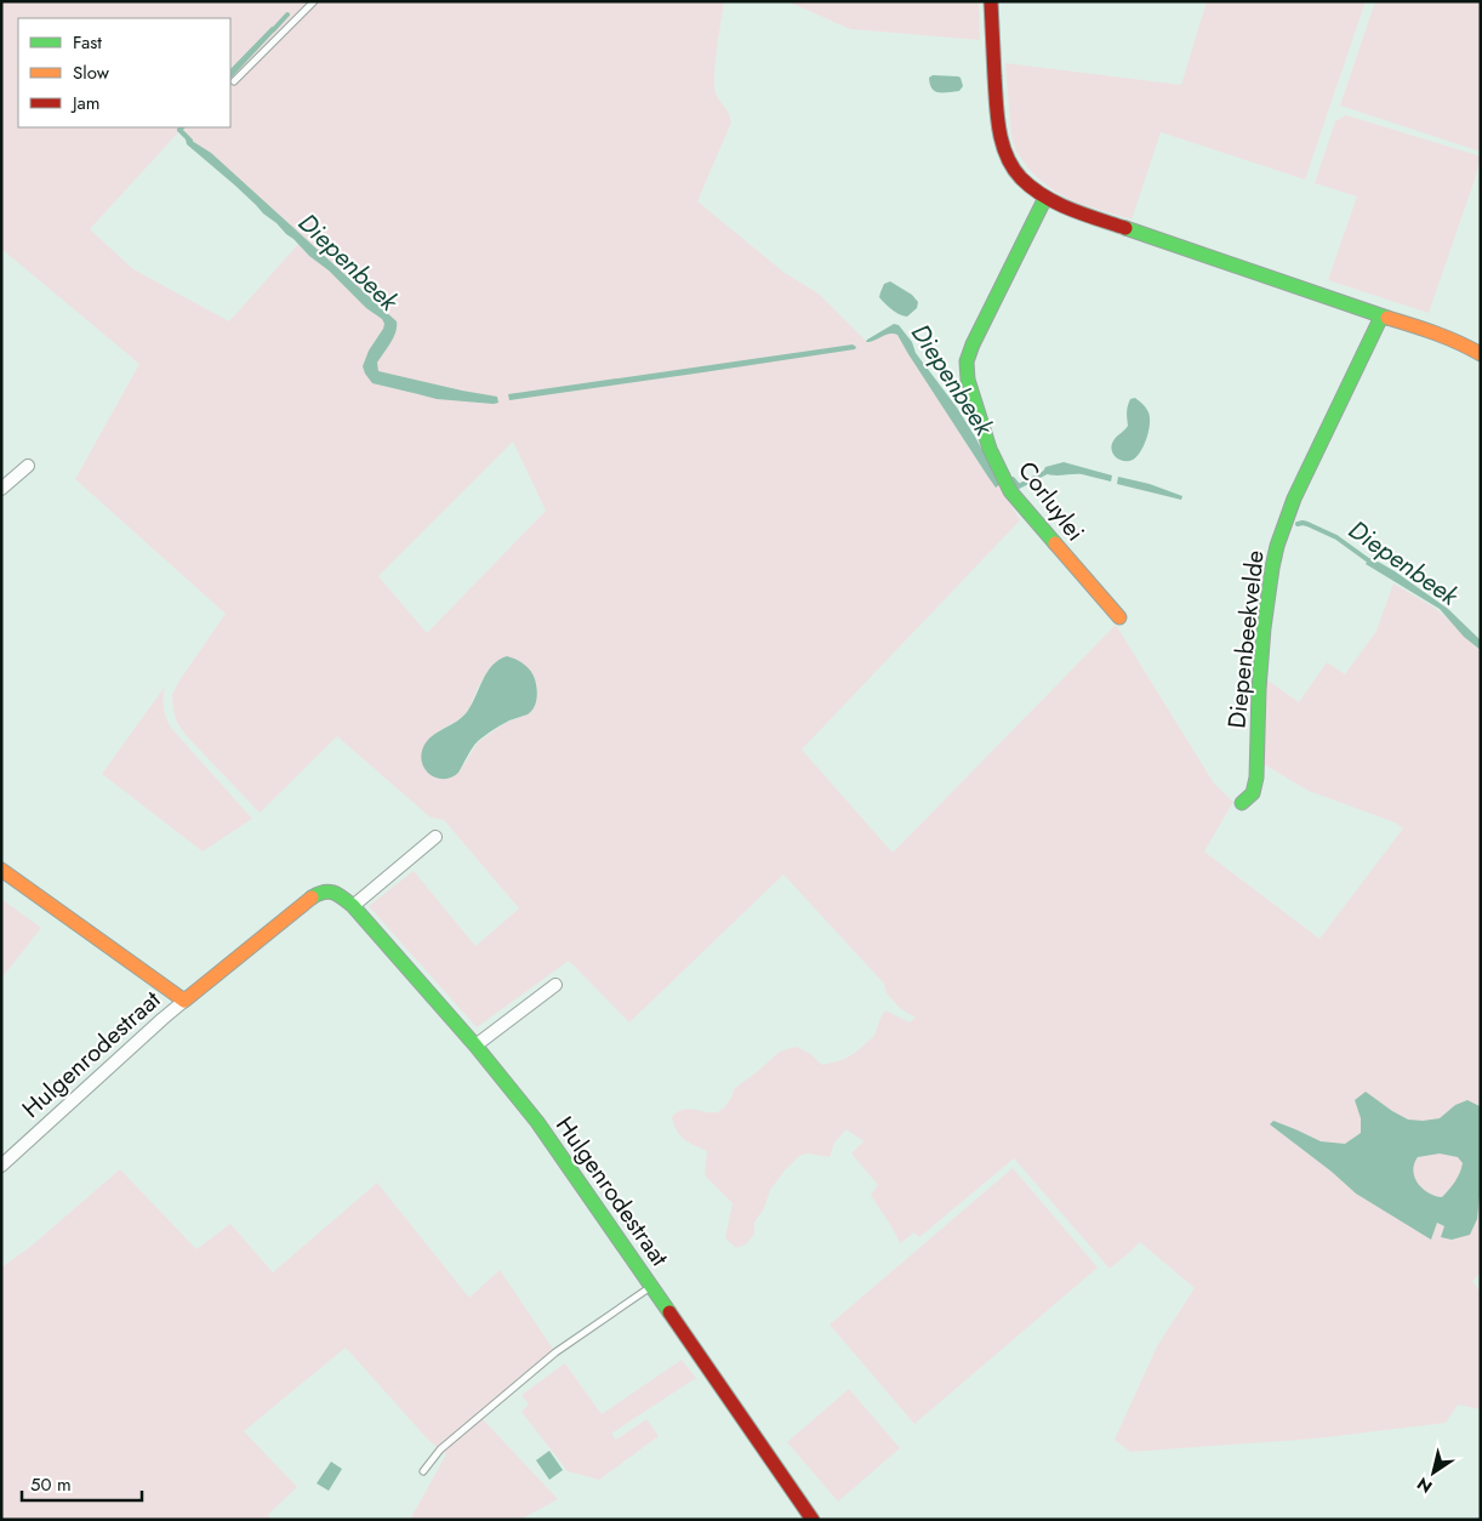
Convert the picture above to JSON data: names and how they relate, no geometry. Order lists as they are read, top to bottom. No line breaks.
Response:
{"streets":{"street":["Corluylei","Diepenbeekvelde","Hulgenrodestraat"]},"water":["Diepenbeek"],"legend":["Fast","Slow","Jam"],"scale_bar":"50 m","north":"bottom left"}
